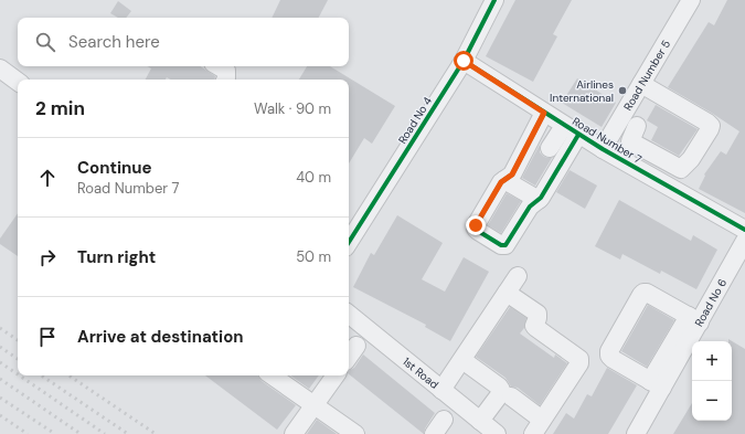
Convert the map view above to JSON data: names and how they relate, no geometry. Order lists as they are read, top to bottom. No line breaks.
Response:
{"streets":{"street":["Road Number 5","Road No 4","Road Number 7","Road No 6","1st Road"]},"crossings":[["Road Number 5","Road Number 7"],["Road No 4","Road Number 7"]],"places":["Airlines International"],"page":{"search":"Search here","heading":["2 min","Walk · 90 m"],"list":[["Continue","Road Number 7","40 m"],["Turn right","50 m"],"Arrive at destination"],"map_buttons":["+","−"]}}
